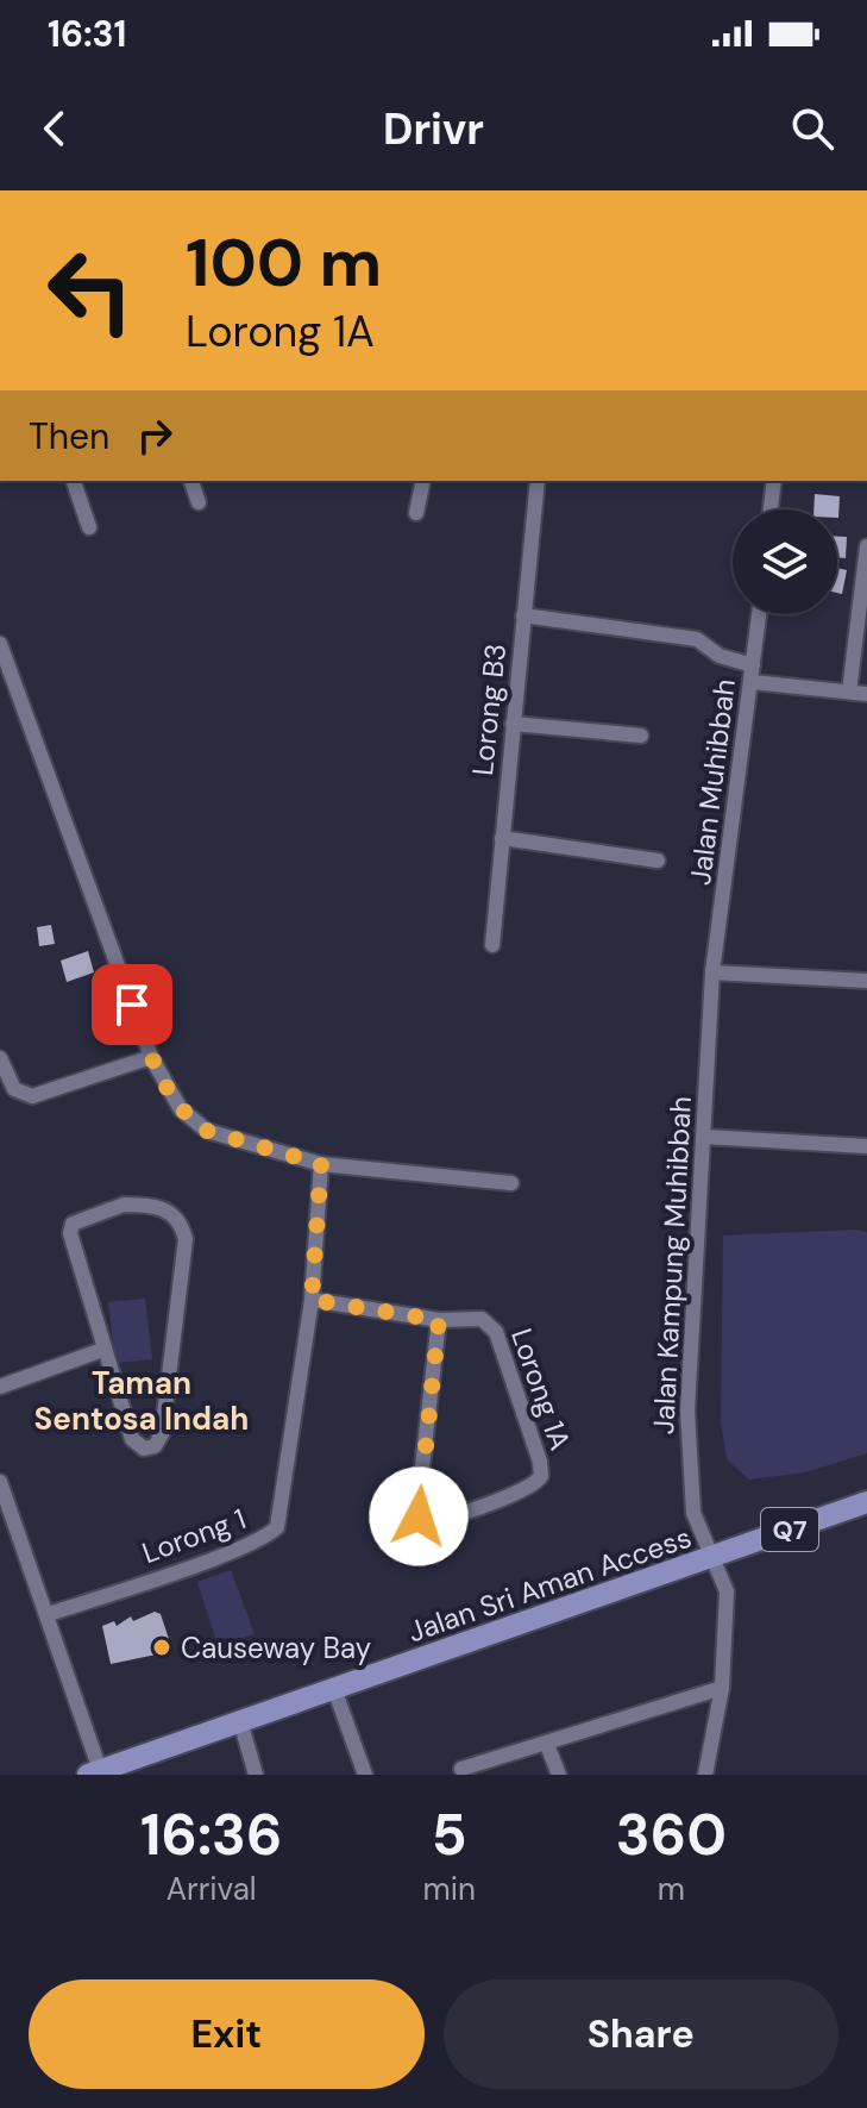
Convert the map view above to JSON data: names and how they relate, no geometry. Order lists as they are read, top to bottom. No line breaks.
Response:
{"streets":{"main road":["Q7","Jalan Sri Aman Access"],"street":["Lorong B3","Jalan Muhibbah","Jalan Kampung Muhibbah","Lorong 1A","Lorong 1"]},"crossings":[["Jalan Muhibbah","Jalan Kampung Muhibbah"],["Jalan Kampung Muhibbah","Jalan Sri Aman Access"],["Lorong 1A","Lorong 1"]],"districts":["Taman Sentosa Indah"],"places":["Causeway Bay"],"page":{"status":"16:31","header":"Drivr","turn":["100 m","Lorong 1A"],"then":"Then","eta":["16:36","Arrival","5","min","360","m"],"buttons":["Exit","Share"]}}
